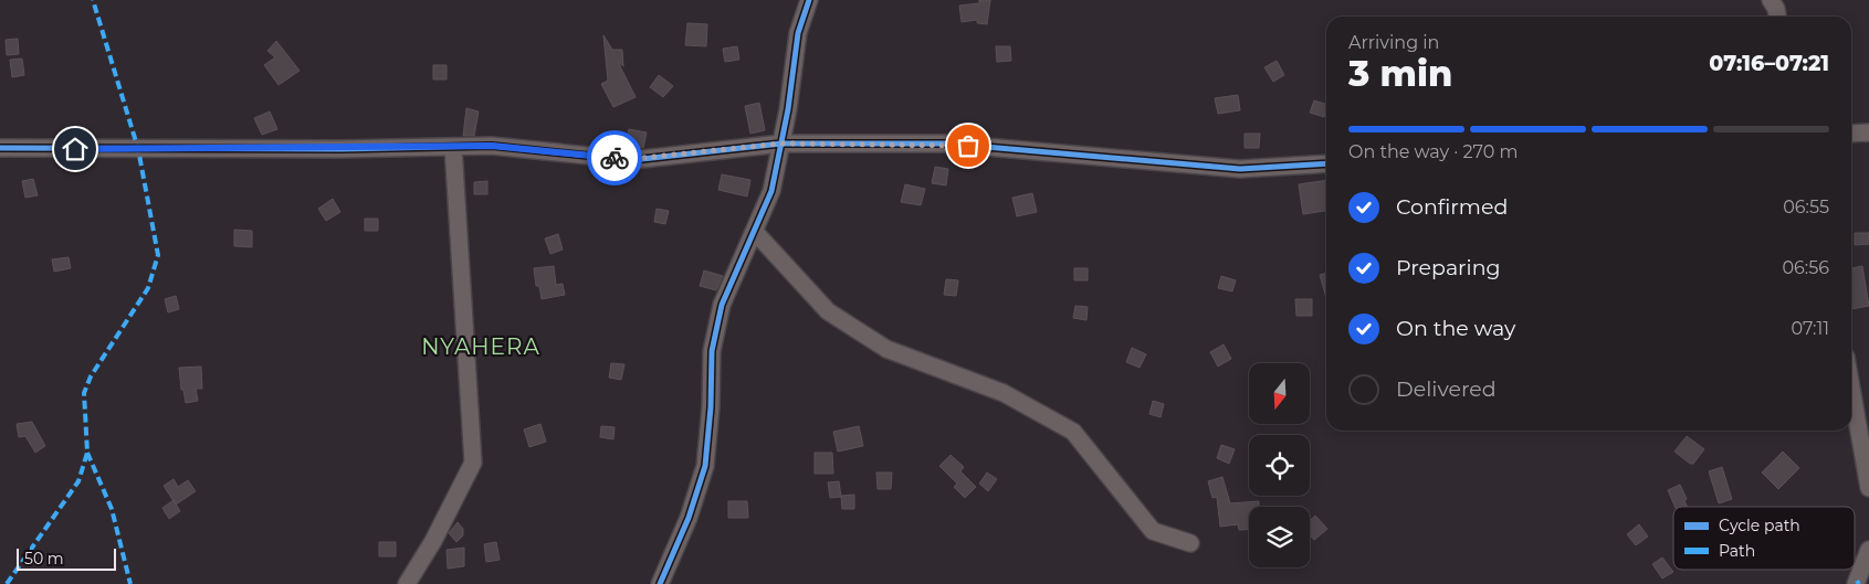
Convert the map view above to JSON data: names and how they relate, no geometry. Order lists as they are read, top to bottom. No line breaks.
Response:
{"districts":["NYAHERA"],"legend":["Cycle path","Path"],"scale_bar":"50 m","north":"bottom","page":{"heading":["3 min","Arriving in","07:16–07:21"],"bar":"On the way · 270 m","list":[["Confirmed","06:55"],["Preparing","06:56"],["On the way","07:11"],"Delivered"],"scale":"50 m"}}
